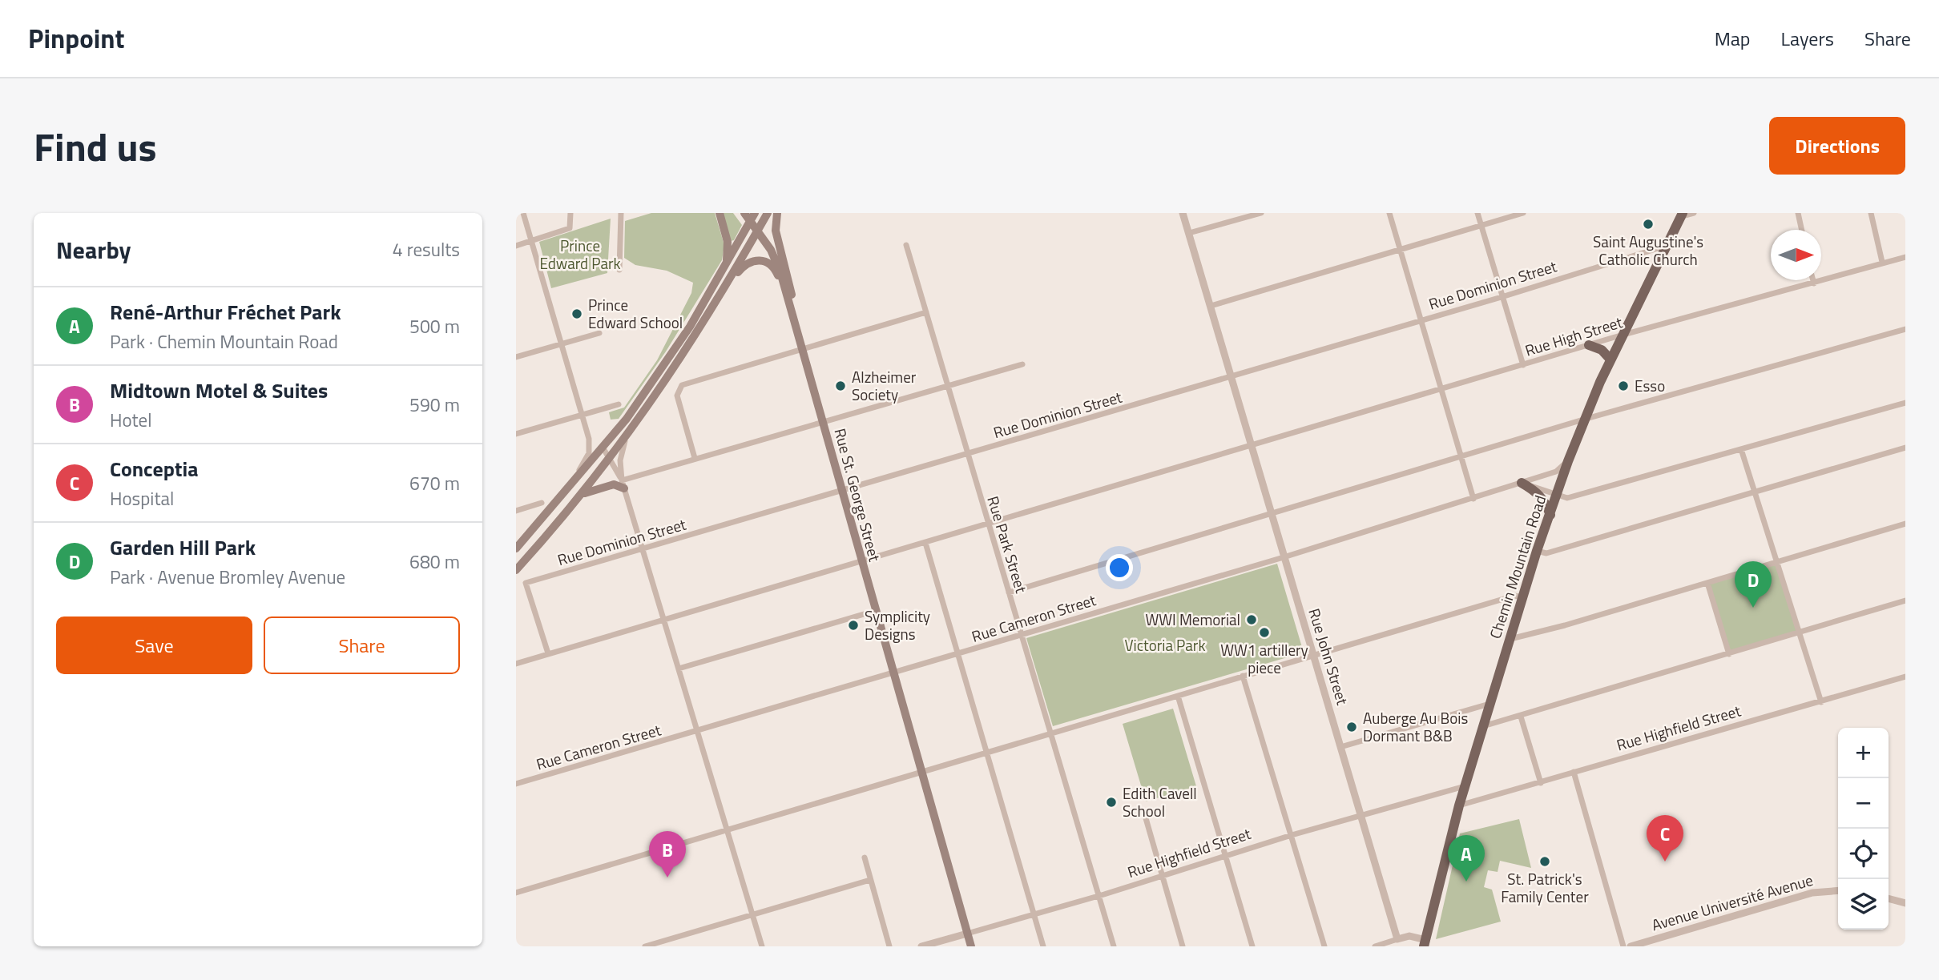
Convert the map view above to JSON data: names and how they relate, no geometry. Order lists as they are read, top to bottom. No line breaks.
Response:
{"streets":{"main road":["Rue St. George Street","Chemin Mountain Road"],"street":["Rue Dominion Street","Rue High Street","Rue Park Street","Rue Cameron Street","Rue John Street","Rue Highfield Street","Avenue Université Avenue"]},"crossings":[["Rue Dominion Street","Rue High Street"],["Rue Dominion Street","Rue St. George Street"],["Rue Dominion Street","Rue Park Street"],["Rue Dominion Street","Chemin Mountain Road"],["Rue Dominion Street","Rue John Street"],["Rue High Street","Rue St. George Street"],["Rue High Street","Rue Park Street"],["Rue High Street","Chemin Mountain Road"],["Rue High Street","Rue John Street"],["Rue St. George Street","Rue Cameron Street"],["Rue St. George Street","Rue Highfield Street"],["Rue Park Street","Rue Cameron Street"],["Rue Park Street","Rue Highfield Street"],["Chemin Mountain Road","Rue Cameron Street"],["Chemin Mountain Road","Rue Highfield Street"],["Rue Cameron Street","Rue John Street"],["Rue John Street","Rue Highfield Street"]],"parks":["Prince Edward Park","Victoria Park"],"places":["Saint Augustine's Catholic Church","Prince Edward School","Alzheimer Society","Esso","WWI Memorial","Symplicity Designs","WW1 artillery piece","Auberge Au Bois Dormant B&B","Edith Cavell School","St. Patrick's Family Center"],"north":"right","page":{"header":"Pinpoint","nav":["Map","Layers","Share"],"title":"Find us","buttons":["Directions",["Save","Share"]],"heading":["Nearby","4 results"],"list":[{"mark":"A","name":"René-Arthur Fréchet Park","note":"Park · Chemin Mountain Road","value":"500 m"},{"mark":"B","name":"Midtown Motel & Suites","note":"Hotel","value":"590 m"},{"mark":"C","name":"Conceptia","note":"Hospital","value":"670 m"},{"mark":"D","name":"Garden Hill Park","note":"Park · Avenue Bromley Avenue","value":"680 m"}],"pins":["D","C","B","A"],"map_buttons":["+","−"]}}
